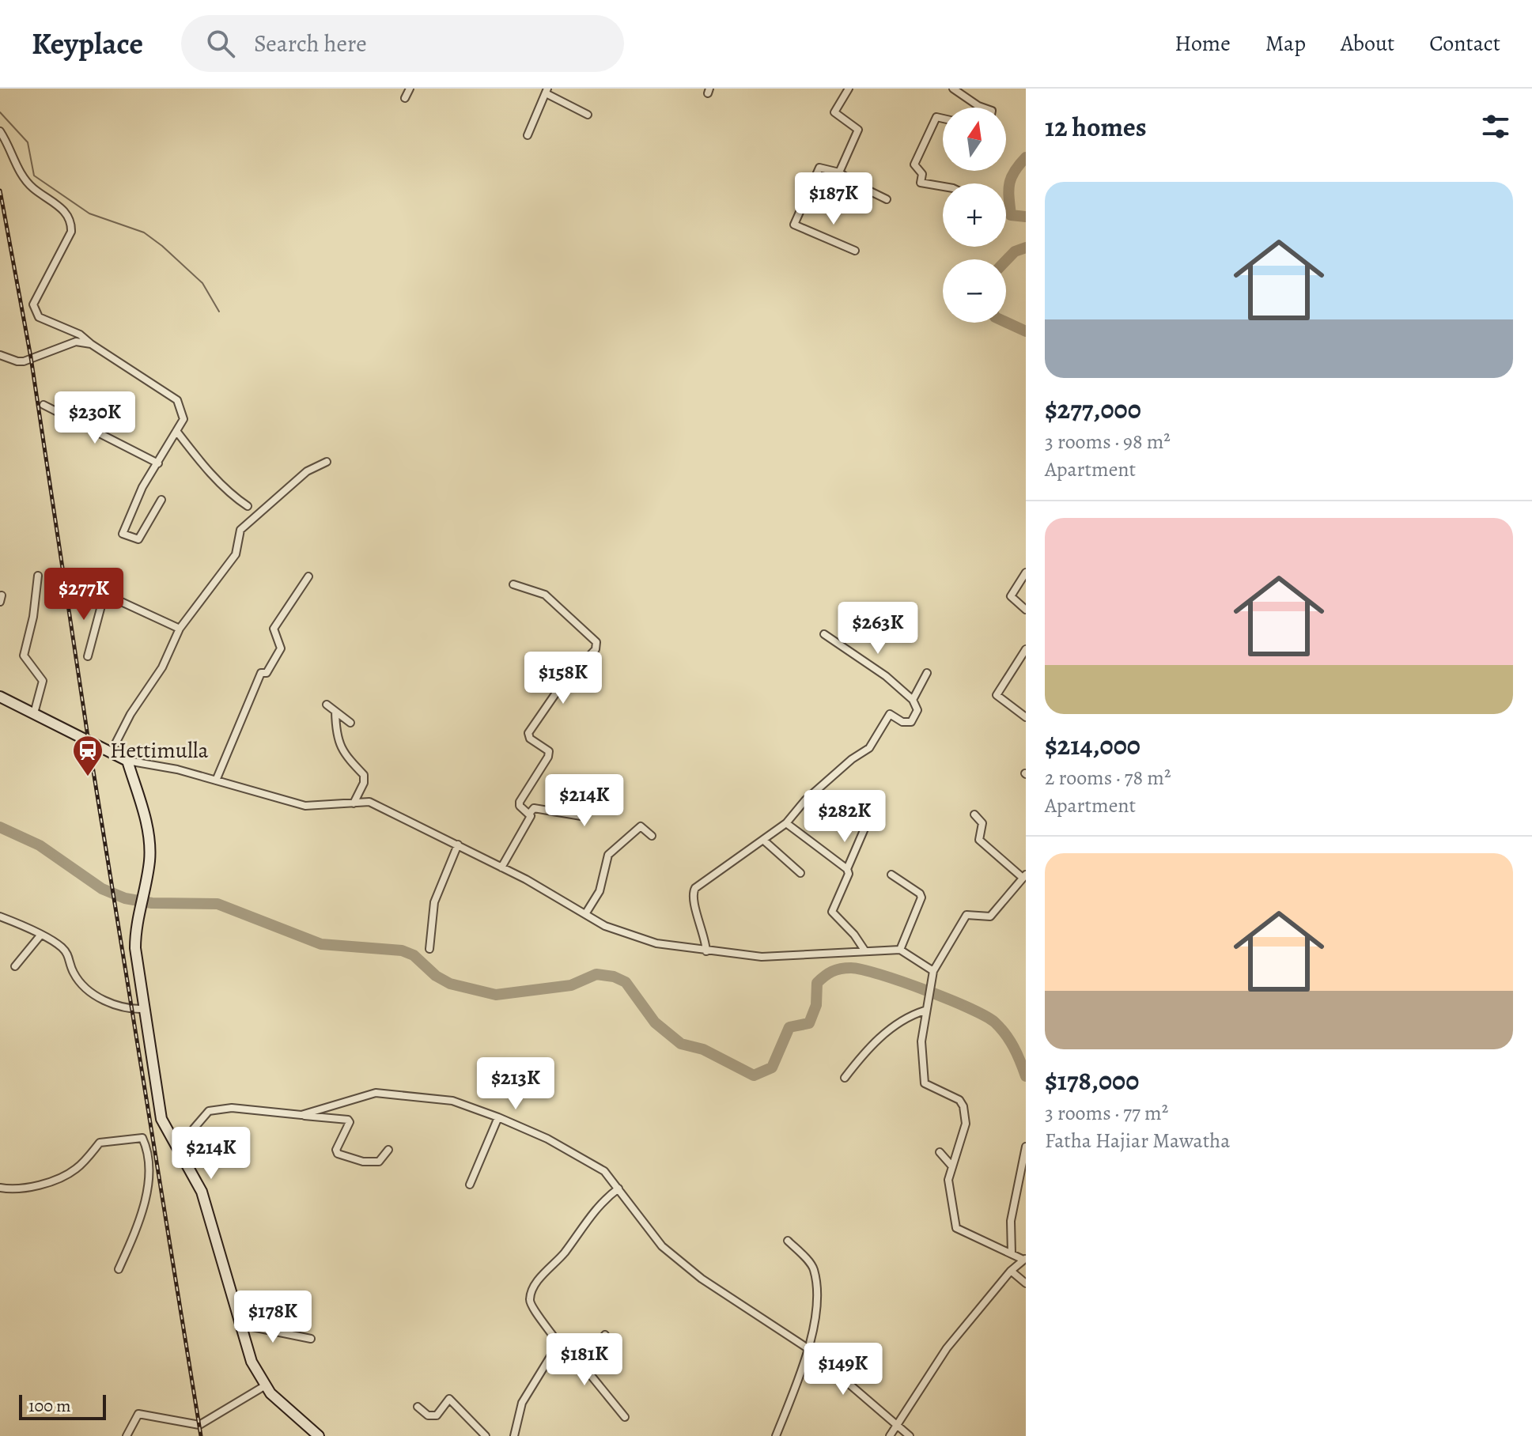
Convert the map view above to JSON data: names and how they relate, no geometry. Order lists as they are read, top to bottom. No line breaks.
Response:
{"places":{"station":["Hettimulla"]},"scale_bar":"100 m","north":"top","page":{"header":"Keyplace","search":"Search here","nav":["Home","Map","About","Contact"],"heading":"12 homes","map_buttons":["+","−"],"list":[{"name":"$277,000","note":"3 rooms · 98 m² · Apartment"},{"name":"$214,000","note":"2 rooms · 78 m² · Apartment"},{"name":"$178,000","note":"3 rooms · 77 m² · Fatha Hajiar Mawatha"}],"price":["$187K","$230K","$277K","$263K","$158K","$214K","$282K","$213K","$214K","$178K","$181K","$149K"],"scale":"100 m"}}
